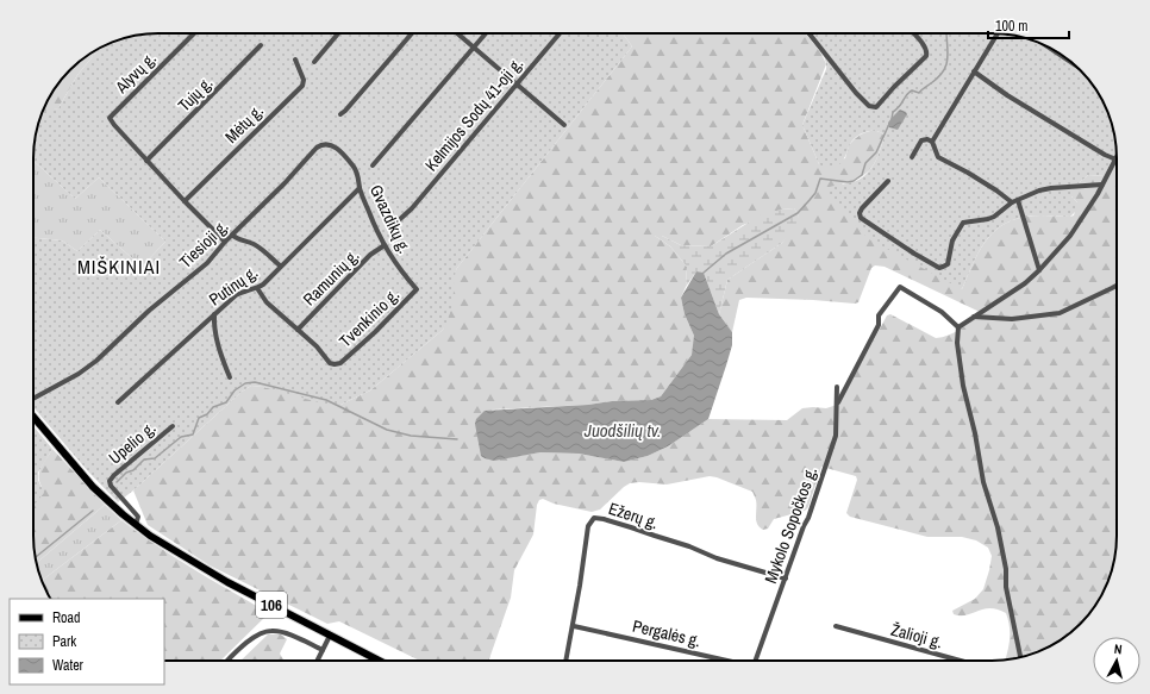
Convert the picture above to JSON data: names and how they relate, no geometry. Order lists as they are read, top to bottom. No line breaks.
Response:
{"streets":{"main road":["106"],"street":["Alyvų g.","Tujų g.","Kelmijos Sodų 41-oji g.","Mėtų g.","Gvazdikų g.","Tiesioji g.","Ramunių g.","Putinų g.","Tvenkinio g.","Upelio g.","Ežerų g.","Mykolo Sopočkos g.","Pergalės g.","Žalioji g."]},"crossings":[["Alyvų g.","Tujų g."],["Gvazdikų g.","Tiesioji g."],["Gvazdikų g.","Ramunių g."],["Gvazdikų g.","Putinų g."],["Gvazdikų g.","Tvenkinio g."],["Ramunių g.","Tvenkinio g."],["Putinų g.","Tvenkinio g."],["Upelio g.","106"],["Ežerų g.","Mykolo Sopočkos g."],["Ežerų g.","Pergalės g."]],"districts":["MIŠKINIAI"],"water":["Juodšilių tv."],"legend":["Road","Park","Water"],"scale_bar":"100 m","north":"top"}
